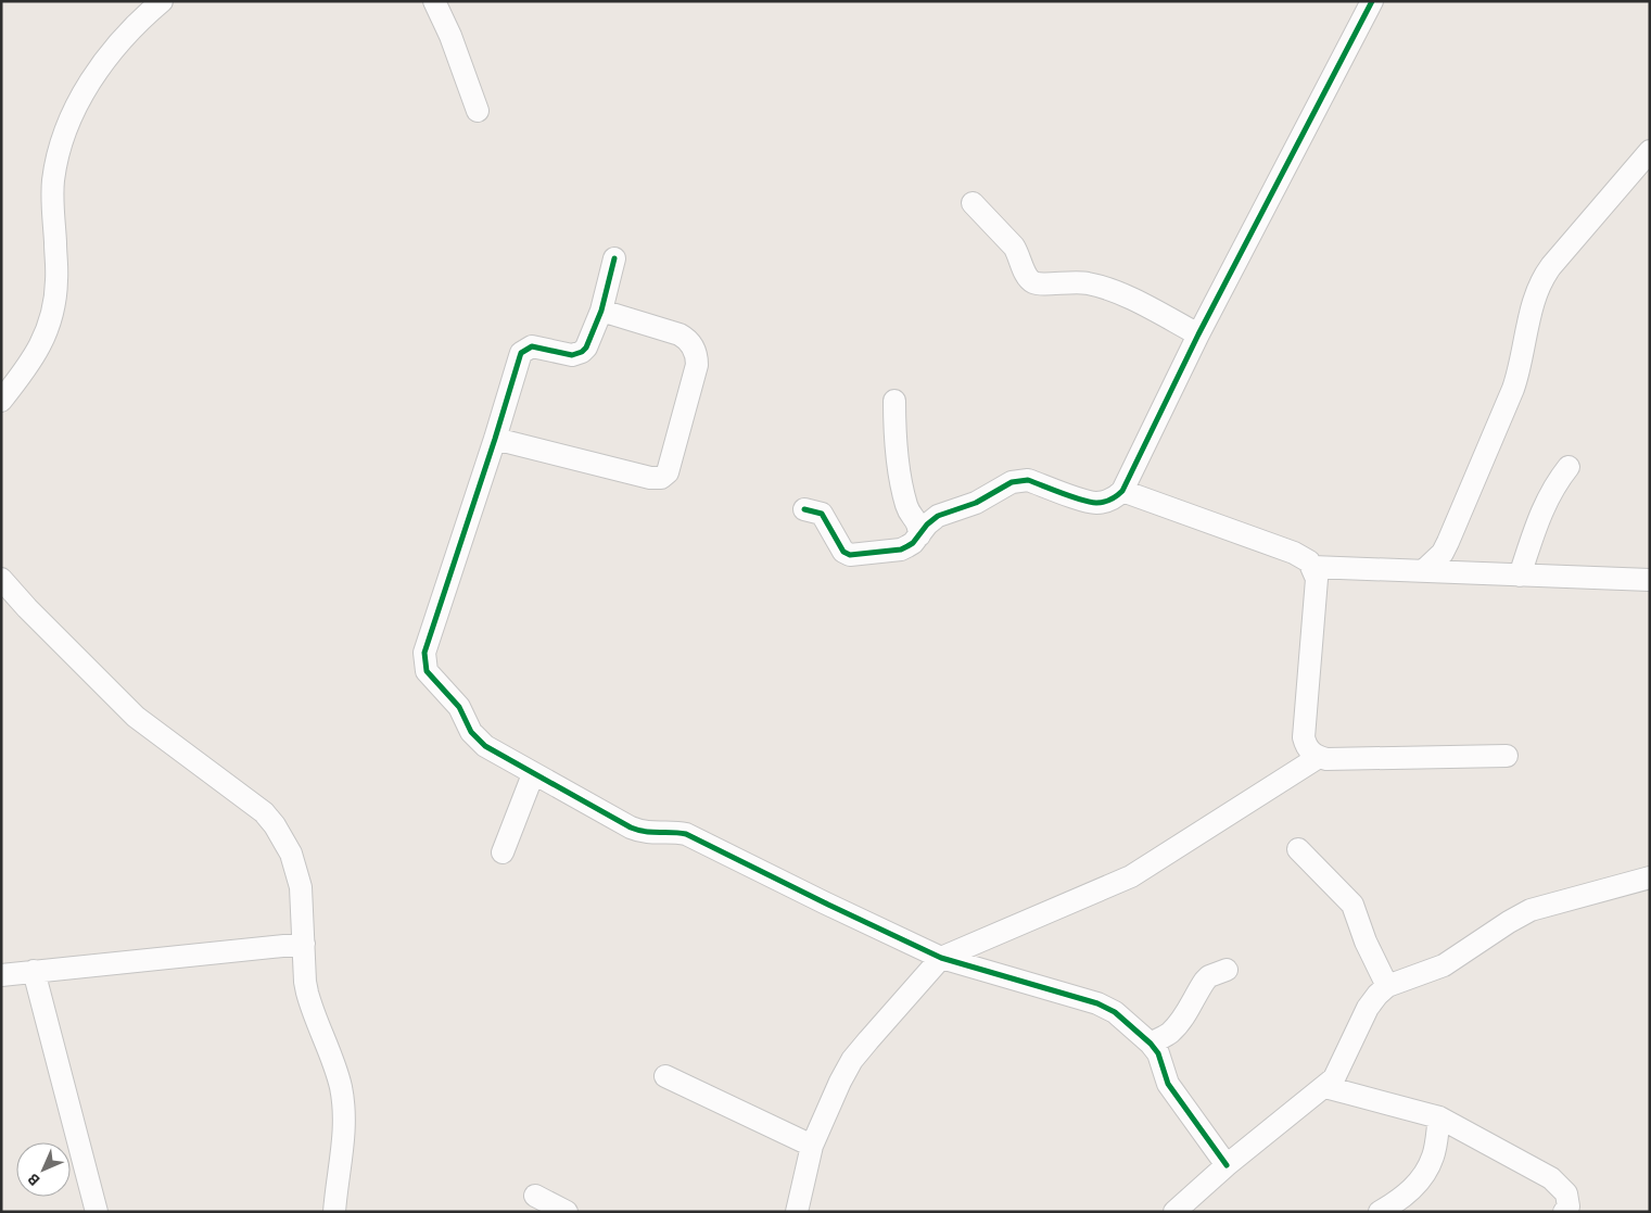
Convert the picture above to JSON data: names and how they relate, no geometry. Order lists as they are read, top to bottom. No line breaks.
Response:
{"north":"bottom left"}
